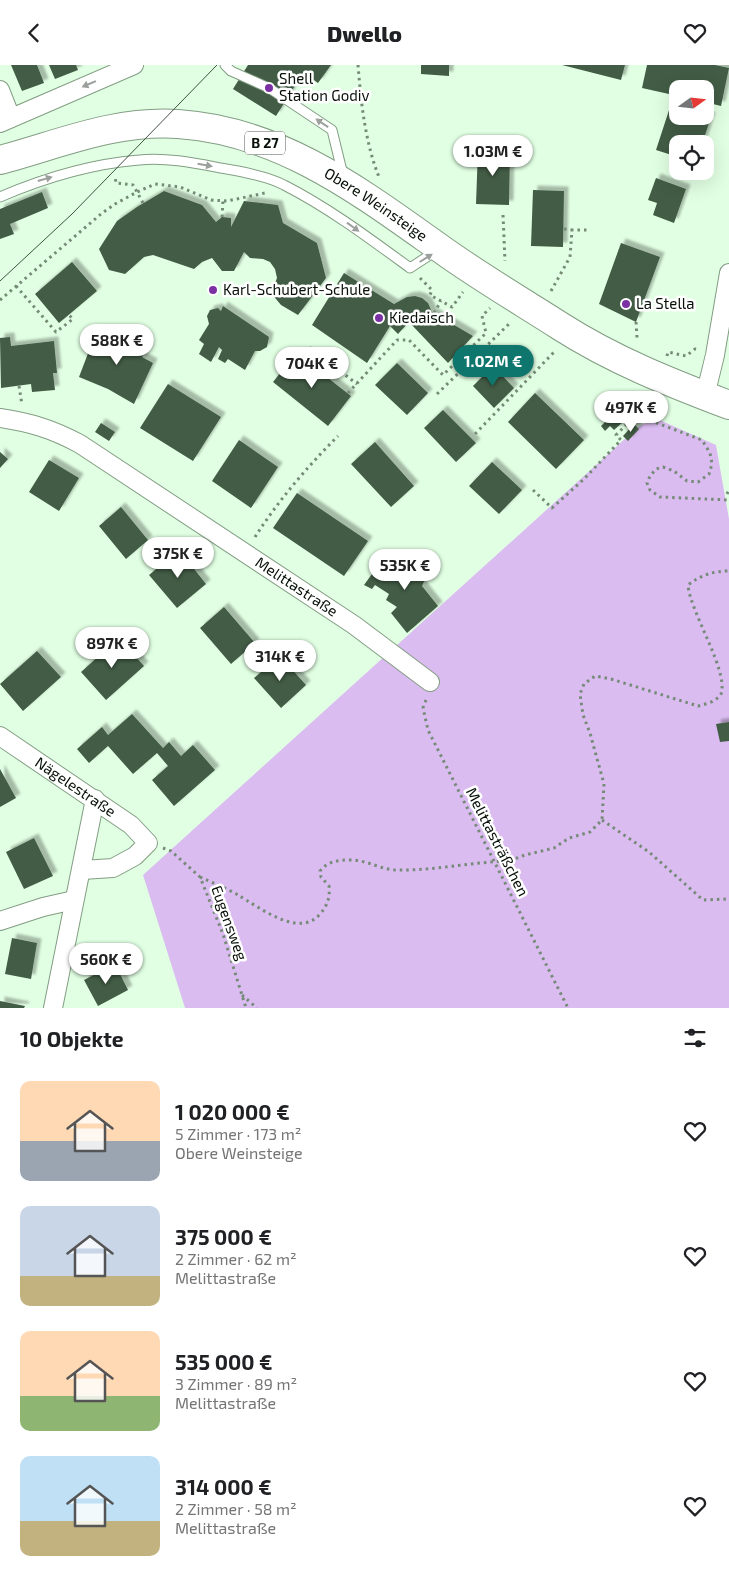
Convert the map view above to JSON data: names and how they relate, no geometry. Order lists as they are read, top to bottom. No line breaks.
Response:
{"streets":{"main road":["B 27","Obere Weinsteige"],"street":["Melittastraße","Nägelestraße"],"path":["Melittasträßchen","Eugensweg"]},"crossings":[["Melittastraße","Melittasträßchen"],["Nägelestraße","Eugensweg"]],"places":["Shell Station Godiv","Karl-Schubert-Schule","La Stella","Kiedaisch"],"north":"right","page":{"header":"Dwello","price":["1.03M €","588K €","1.02M €","704K €","497K €","375K €","535K €","897K €","314K €","560K €"],"heading":"10 Objekte","list":[{"name":"1 020 000 €","note":"5 Zimmer · 173 m² · Obere Weinsteige"},{"name":"375 000 €","note":"2 Zimmer · 62 m² · Melittastraße"},{"name":"535 000 €","note":"3 Zimmer · 89 m² · Melittastraße"},{"name":"314 000 €","note":"2 Zimmer · 58 m² · Melittastraße"}]}}
